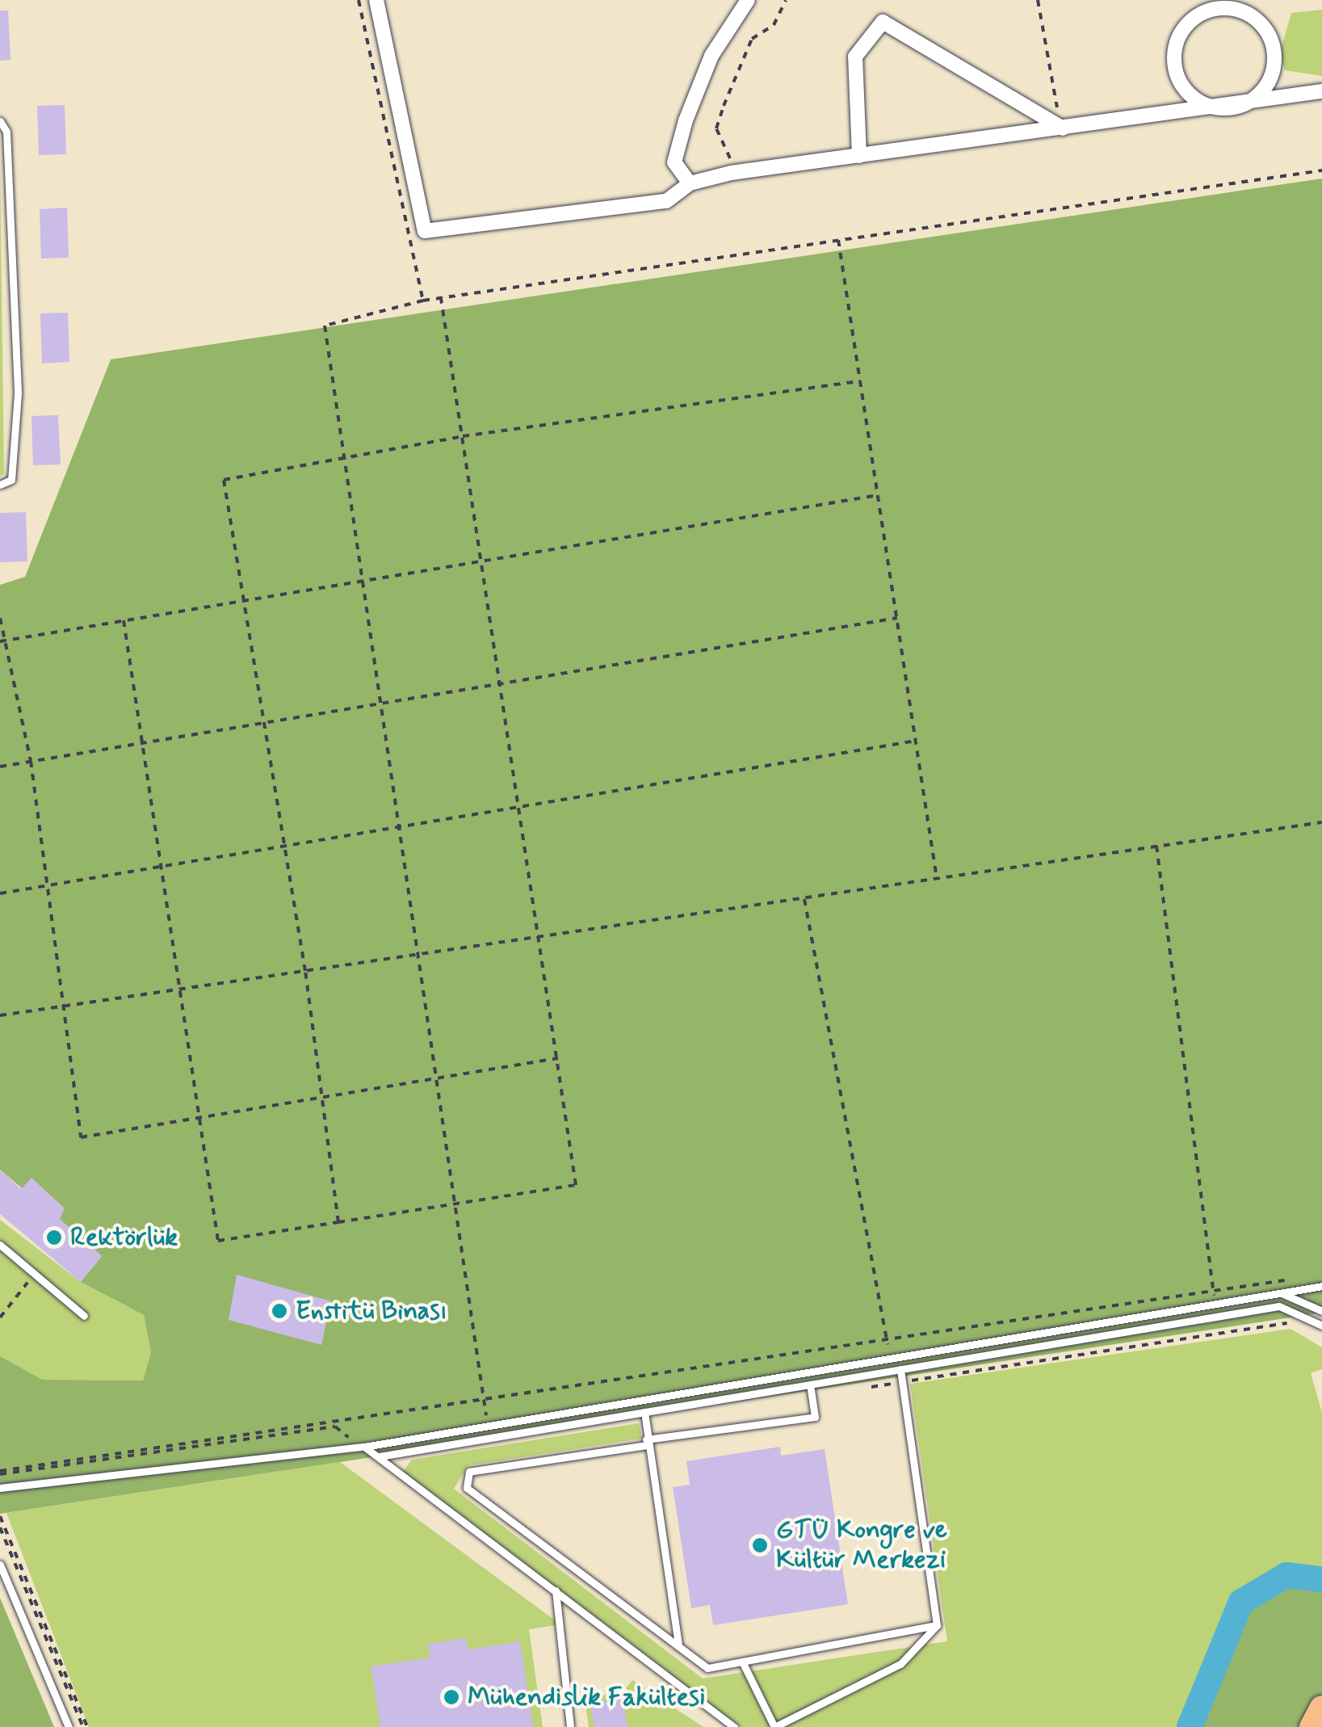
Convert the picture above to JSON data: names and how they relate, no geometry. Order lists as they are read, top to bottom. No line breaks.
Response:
{"places":["Rektörlük","Enstitü Binası","GTÜ Kongre ve Kültür Merkezi","Mühendislik Fakültesi"]}
